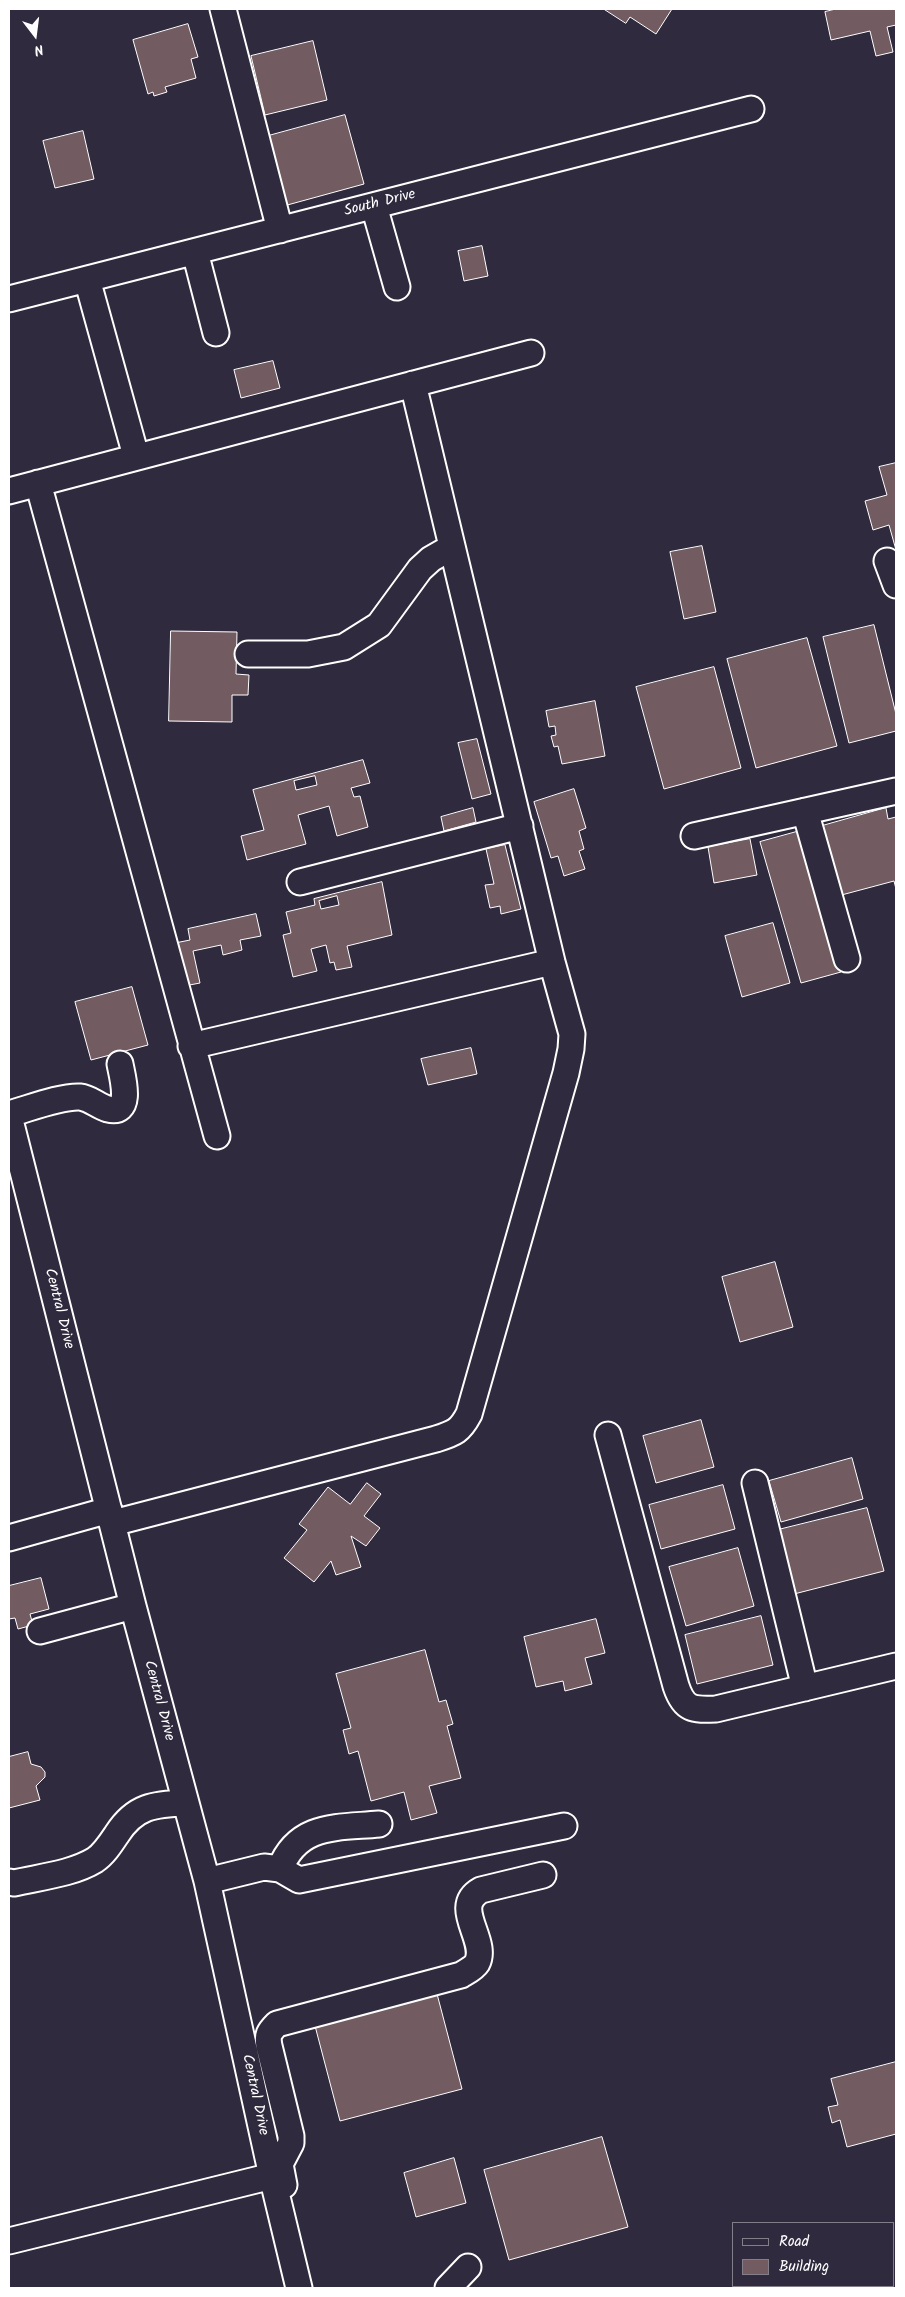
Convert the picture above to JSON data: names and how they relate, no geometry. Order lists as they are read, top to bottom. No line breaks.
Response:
{"streets":{"street":["South Drive","Central Drive"]},"legend":["Road","Building"],"north":"bottom"}
